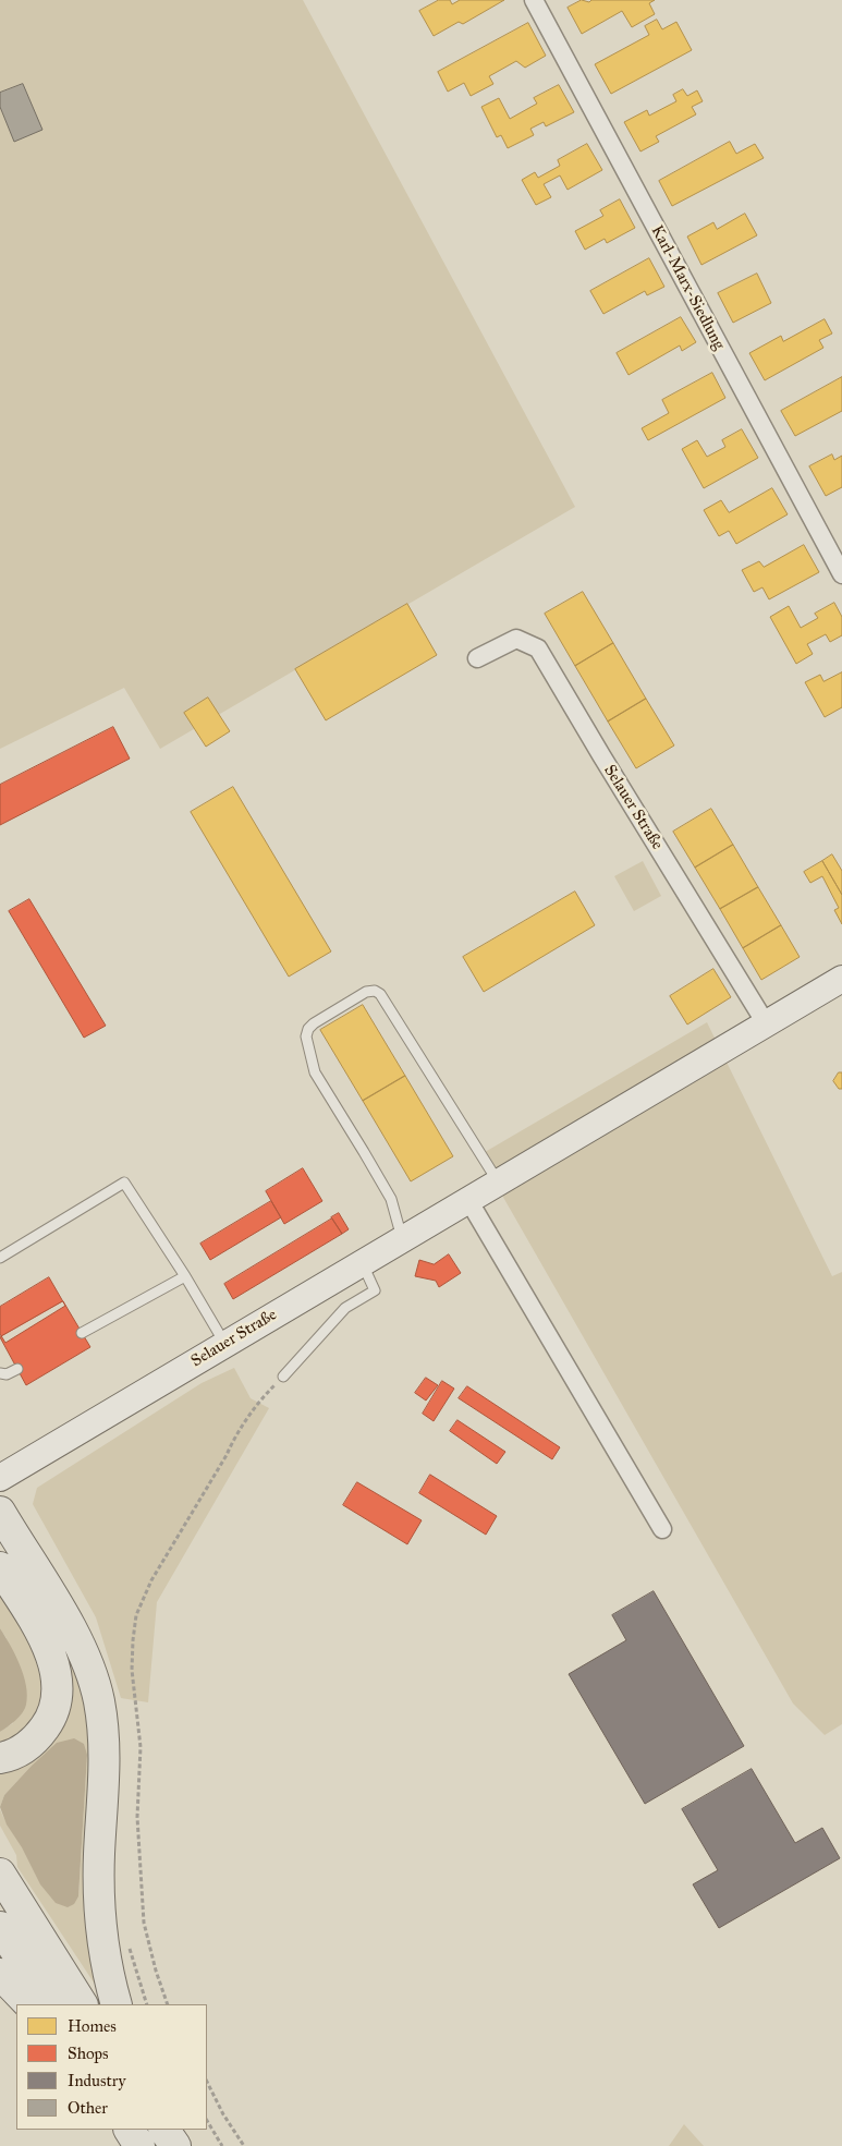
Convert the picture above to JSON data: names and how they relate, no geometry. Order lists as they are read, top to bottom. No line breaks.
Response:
{"streets":{"main road":["Selauer Straße"],"street":["Karl-Marx-Siedlung"]},"legend":["Homes","Shops","Industry","Other"]}
